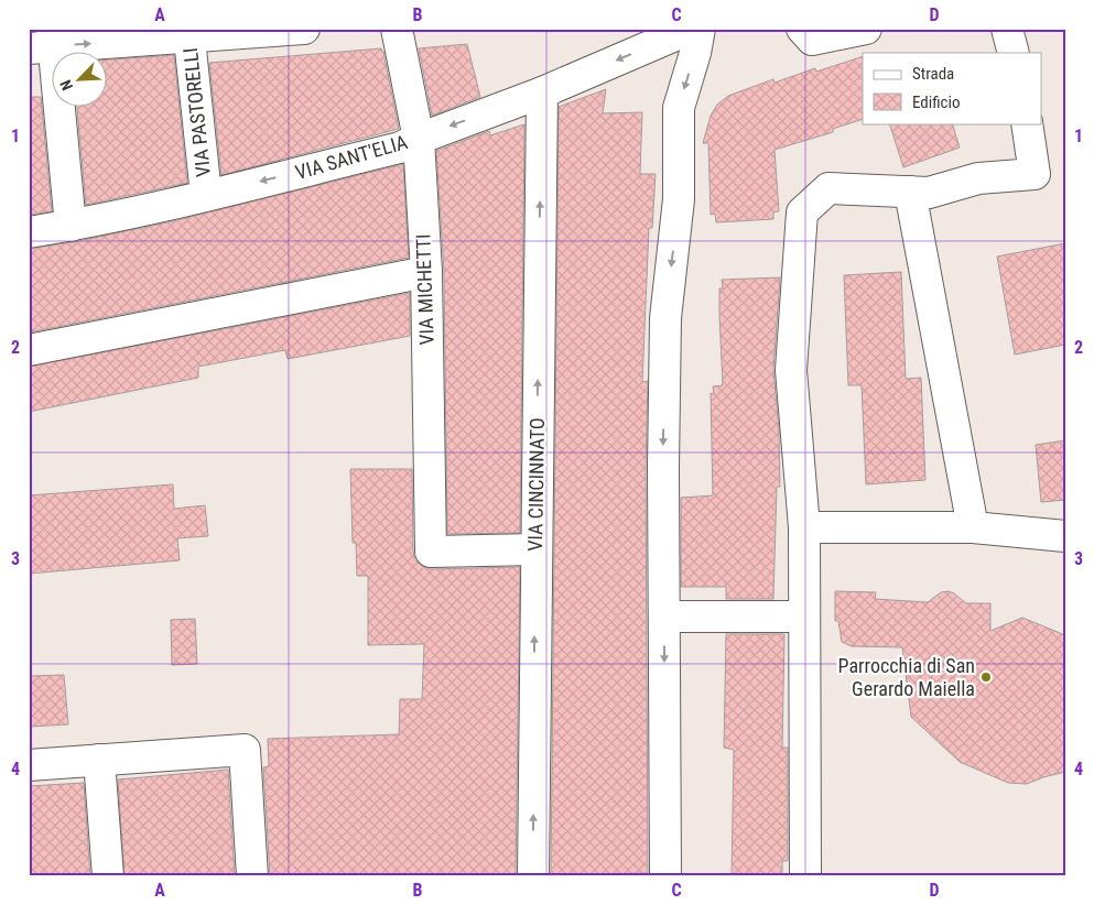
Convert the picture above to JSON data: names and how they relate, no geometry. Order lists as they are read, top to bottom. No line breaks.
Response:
{"streets":{"street":["VIA PASTORELLI","VIA SANT'ELIA","VIA MICHETTI","VIA CINCINNATO"]},"crossings":[["VIA PASTORELLI","VIA SANT'ELIA"],["VIA SANT'ELIA","VIA MICHETTI"],["VIA SANT'ELIA","VIA CINCINNATO"],["VIA MICHETTI","VIA CINCINNATO"]],"places":["Parrocchia di San Gerardo Maiella"],"legend":["Strada","Edificio"],"north":"bottom left","grid":{"columns":["A","B","C","D"],"rows":["1","2","3","4"]}}
